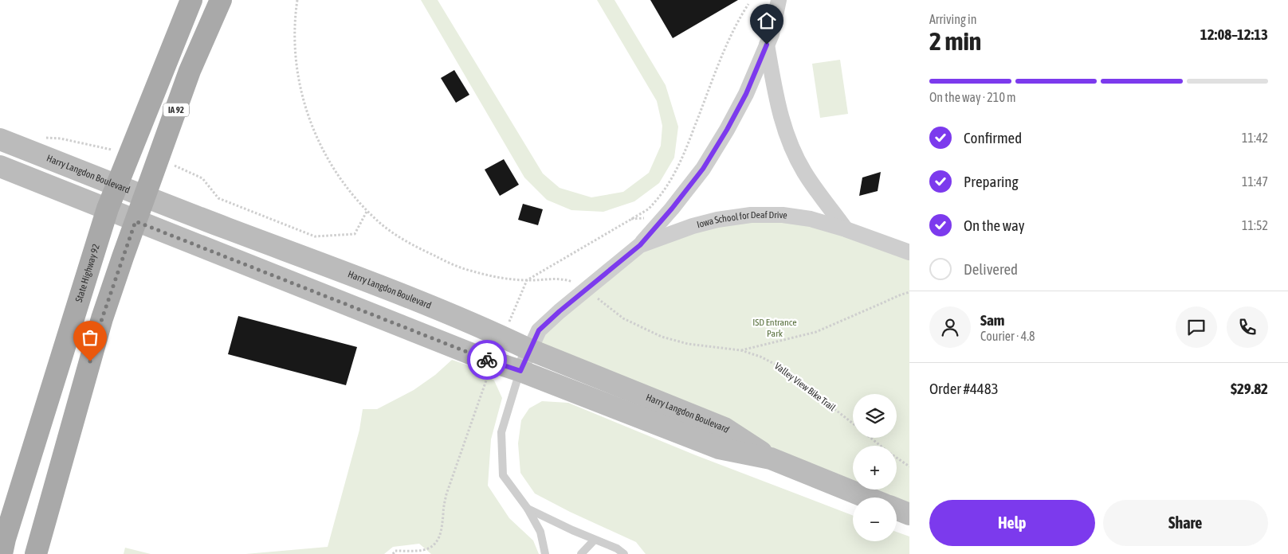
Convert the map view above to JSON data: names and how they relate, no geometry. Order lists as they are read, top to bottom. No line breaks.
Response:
{"streets":{"main road":["IA 92","Harry Langdon Boulevard","State Highway 92"],"street":["Iowa School for Deaf Drive"],"path":["Valley View Bike Trail"]},"crossings":[["IA 92","Harry Langdon Boulevard"],["Harry Langdon Boulevard","Iowa School for Deaf Drive"],["Harry Langdon Boulevard","State Highway 92"],["Iowa School for Deaf Drive","Valley View Bike Trail"]],"parks":["ISD Entrance Park"],"page":{"heading":["2 min","Arriving in","12:08–12:13"],"panel":["Sam","Courier · 4.8","Order #4483","$29.82"],"bar":"On the way · 210 m","list":[["Confirmed","11:42"],["Preparing","11:47"],["On the way","11:52"],"Delivered"],"map_buttons":["+","−"],"buttons":["Help","Share"]}}
